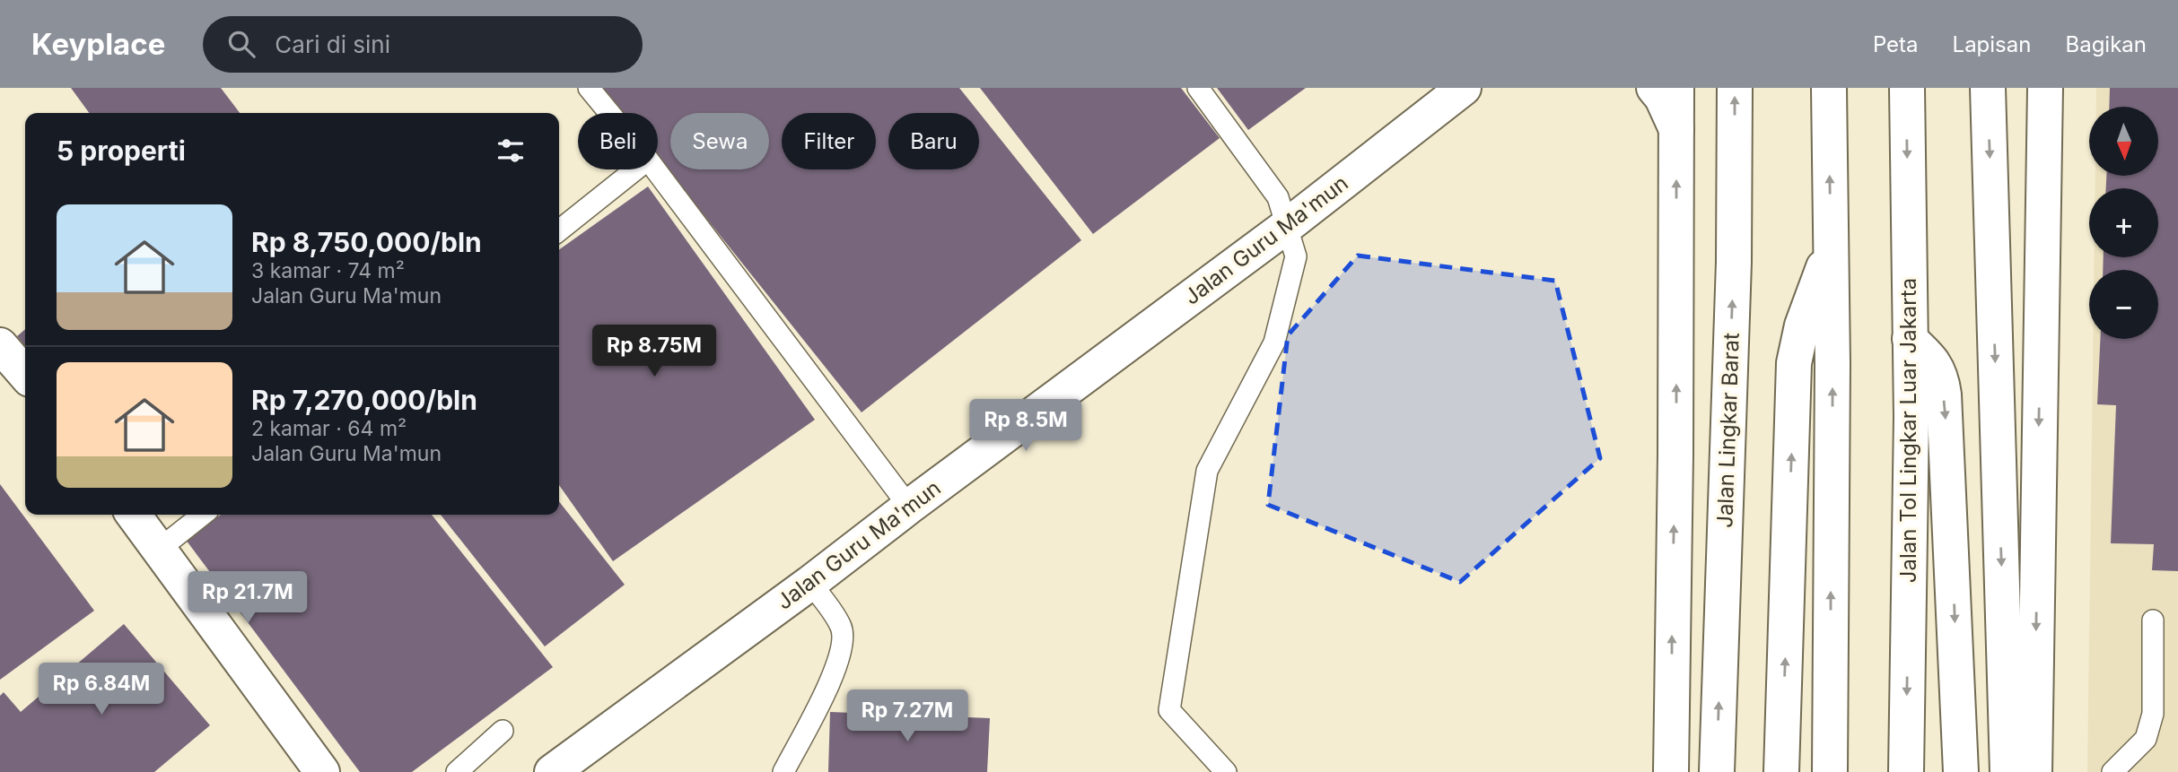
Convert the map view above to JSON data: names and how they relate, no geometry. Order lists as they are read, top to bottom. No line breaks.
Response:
{"streets":{"main road":["Jalan Guru Ma'mun","Jalan Lingkar Barat","Jalan Tol Lingkar Luar Jakarta"]},"north":"bottom","page":{"header":"Keyplace","search":"Cari di sini","nav":["Peta","Lapisan","Bagikan"],"map_buttons":["+","−"],"chip":["Beli","Sewa","Filter","Baru"],"heading":"5 properti","list":[{"name":"Rp 8,750,000/bln","note":"3 kamar · 74 m² · Jalan Guru Ma'mun"},{"name":"Rp 7,270,000/bln","note":"2 kamar · 64 m² · Jalan Guru Ma'mun"}],"price":["Rp 8.75M","Rp 8.5M","Rp 21.7M","Rp 6.84M","Rp 7.27M"]}}
